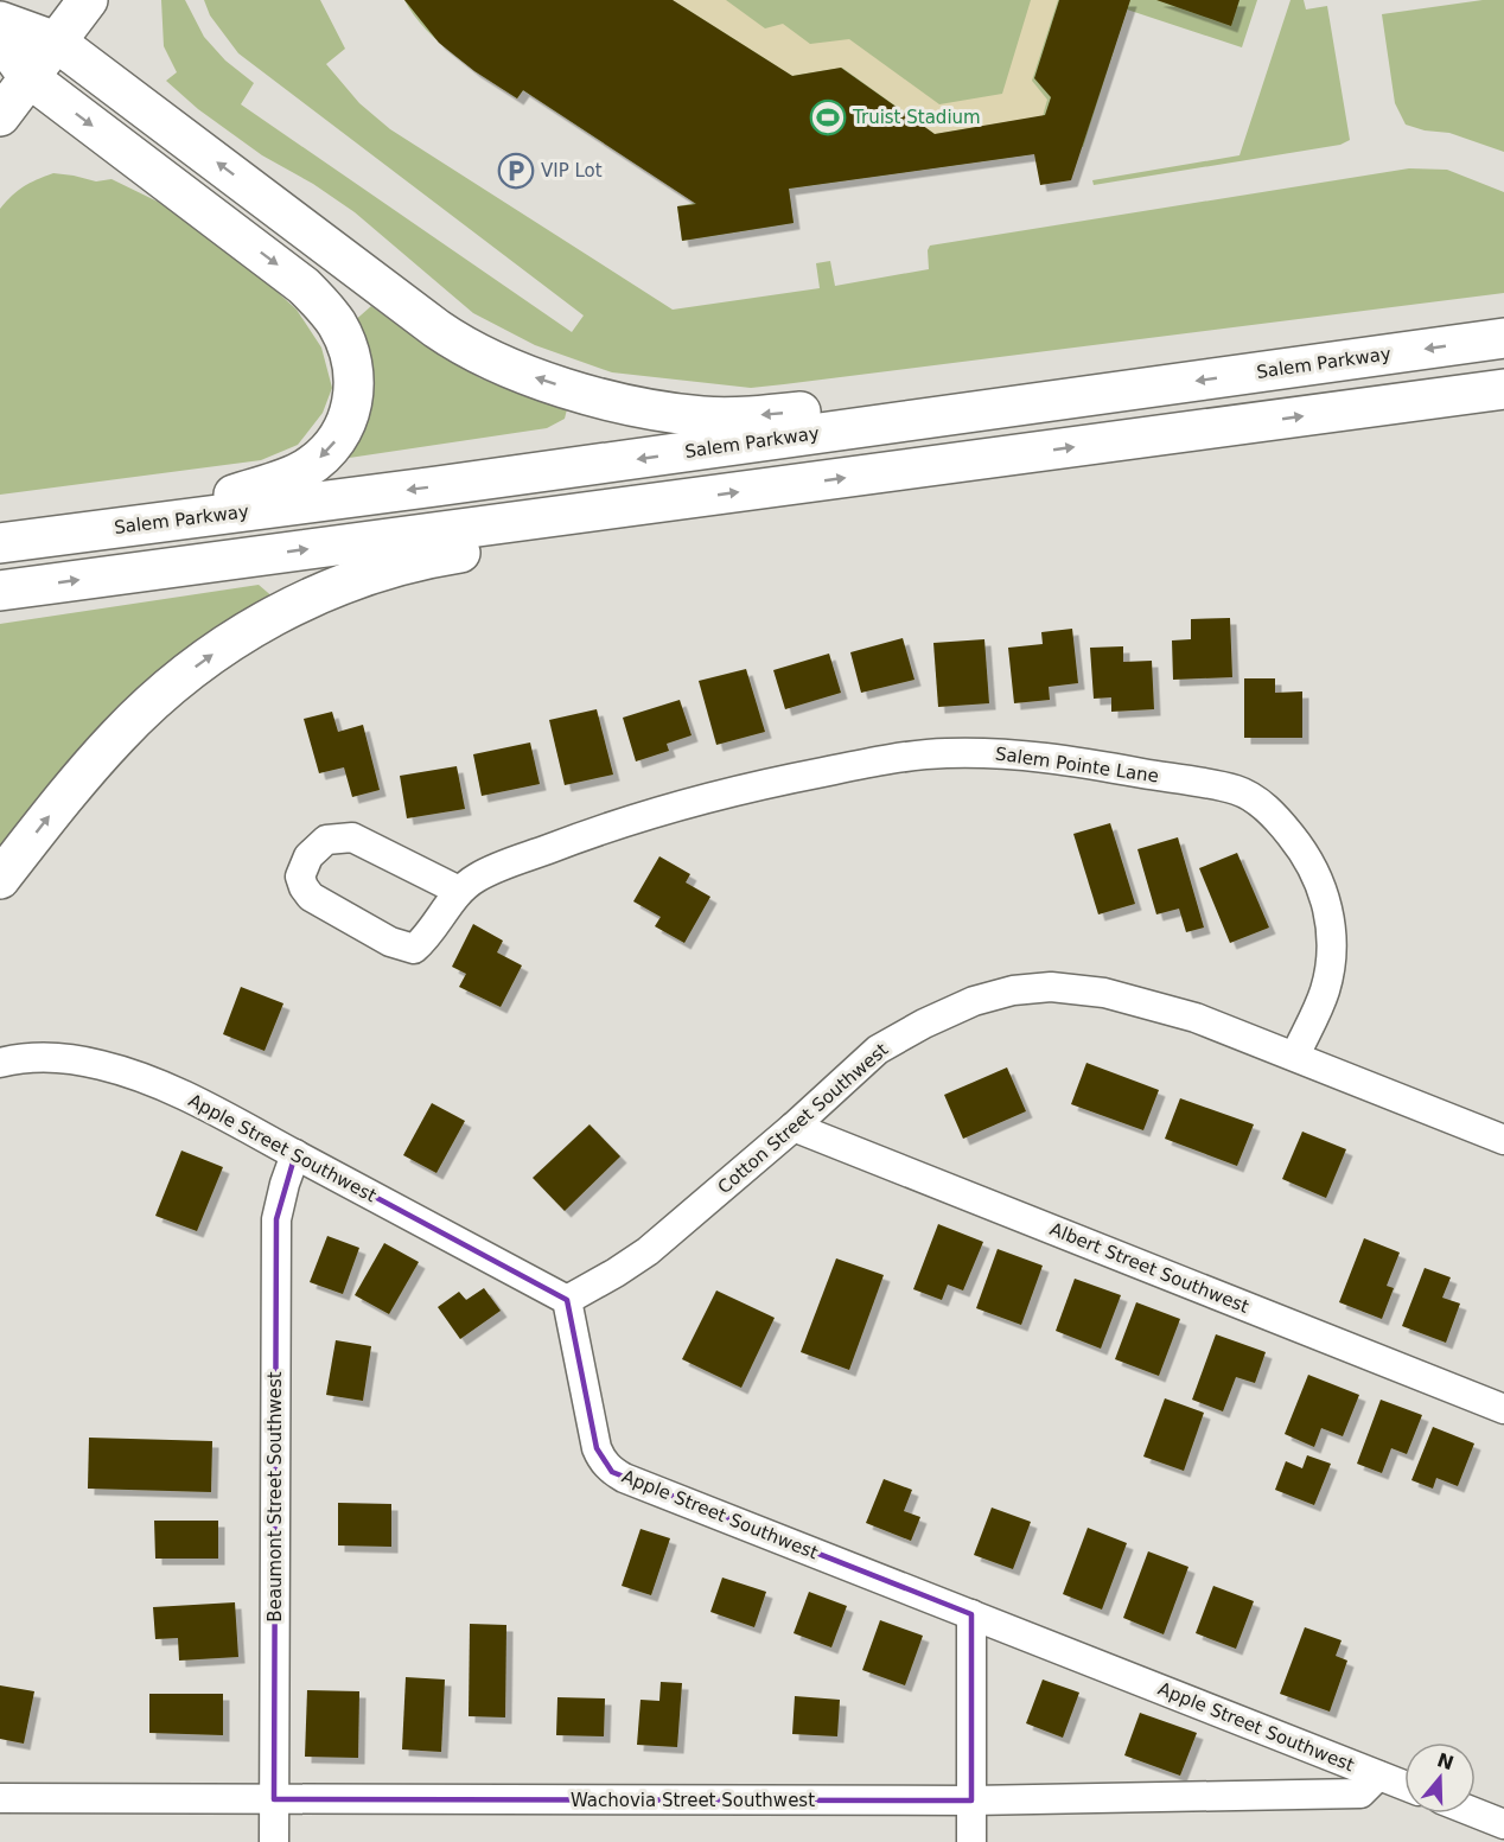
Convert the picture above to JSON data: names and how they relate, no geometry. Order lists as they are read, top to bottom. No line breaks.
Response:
{"streets":{"main road":["Salem Parkway"],"street":["Salem Pointe Lane","Cotton Street Southwest","Apple Street Southwest","Albert Street Southwest","Beaumont Street Southwest","Wachovia Street Southwest"]},"crossings":[["Salem Pointe Lane","Cotton Street Southwest"],["Cotton Street Southwest","Apple Street Southwest"],["Cotton Street Southwest","Albert Street Southwest"],["Apple Street Southwest","Beaumont Street Southwest"],["Apple Street Southwest","Wachovia Street Southwest"],["Beaumont Street Southwest","Wachovia Street Southwest"]],"places":{"sports":["Truist Stadium"],"parking":["VIP Lot"]},"north":"top"}
